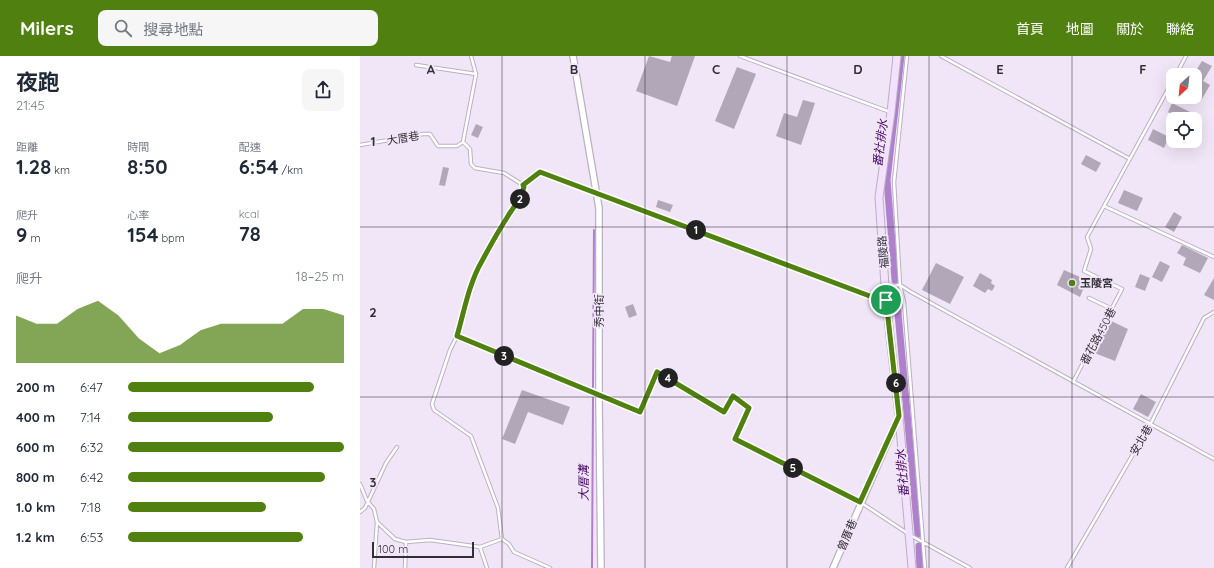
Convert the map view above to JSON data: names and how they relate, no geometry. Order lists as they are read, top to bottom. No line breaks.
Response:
{"streets":{"street":["福陵路","秀中街","曾厝巷"],"lane":["大厝巷","番花路450巷","安北巷"]},"crossings":[["福陵路","曾厝巷"]],"water":["番社排水","大厝溝"],"places":["玉陵宮"],"scale_bar":"100 m","north":"bottom left","page":{"header":"Milers","search":"搜尋地點","nav":["首頁","地圖","關於","聯絡"],"heading":["夜跑","21:45"],"stats":[["距離","1.28 km"],["時間","8:50"],["配速","6:54 /km"],["爬升","9 m"],["心率","154 bpm"],["kcal","78"]],"pins":["2","1","3","4","6","5"],"chart":["爬升","18–25 m"],"list":[{"name":"200 m","note":"6:47"},{"name":"400 m","note":"7:14"},{"name":"600 m","note":"6:32"},{"name":"800 m","note":"6:42"},{"name":"1.0 km","note":"7:18"},{"name":"1.2 km","note":"6:53"}],"scale":"100 m"},"grid":{"columns":["A","B","C","D","E","F"],"rows":["1","2","3"]}}
